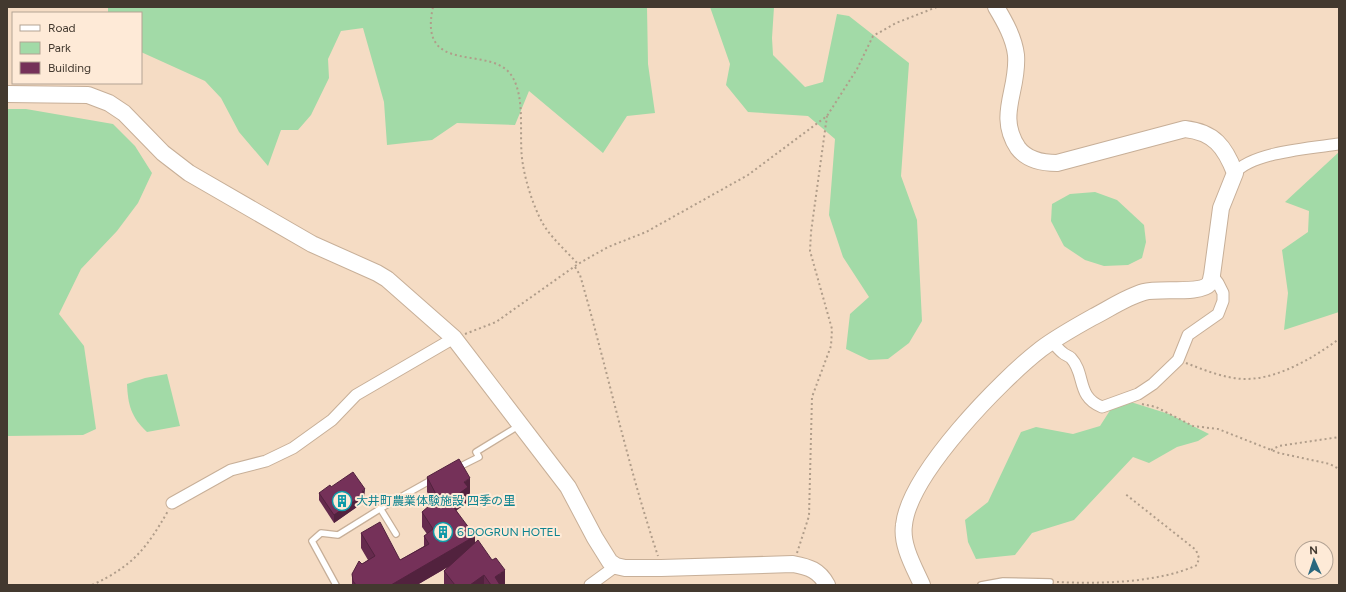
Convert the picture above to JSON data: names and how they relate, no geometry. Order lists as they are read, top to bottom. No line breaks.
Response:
{"places":{"building":["大井町農業体験施設 四季の里","6 DOGRUN HOTEL"]},"legend":["Road","Park","Building"],"north":"top"}
